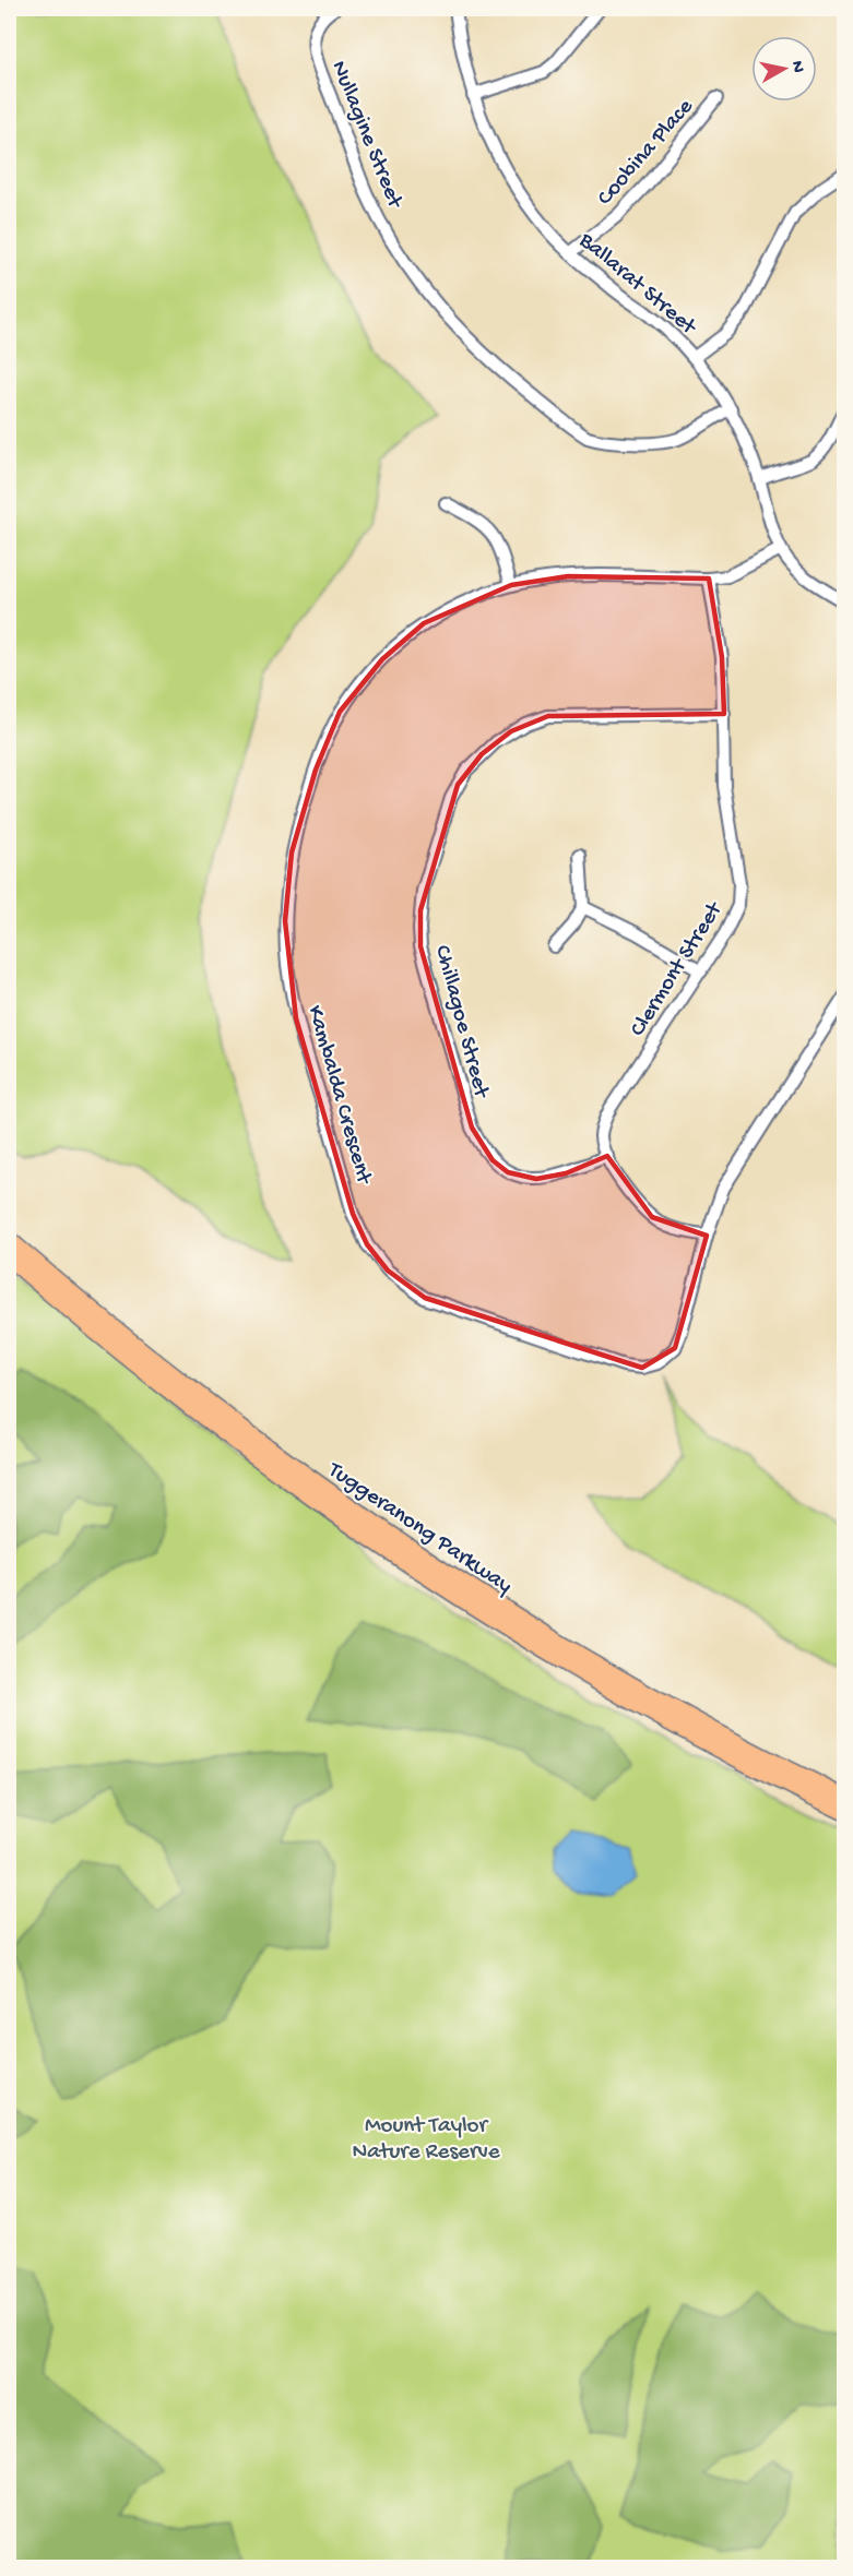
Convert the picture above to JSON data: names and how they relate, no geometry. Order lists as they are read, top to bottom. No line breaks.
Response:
{"streets":{"highway":["Tuggeranong Parkway"],"street":["Nullagine Street","Coobina Place","Ballarat Street","Clermont Street","Chillagoe Street","Kambalda Crescent"]},"crossings":[["Nullagine Street","Ballarat Street"],["Coobina Place","Ballarat Street"],["Ballarat Street","Kambalda Crescent"],["Clermont Street","Chillagoe Street"],["Clermont Street","Kambalda Crescent"]],"parks":["Mount Taylor Nature Reserve"],"north":"right"}
